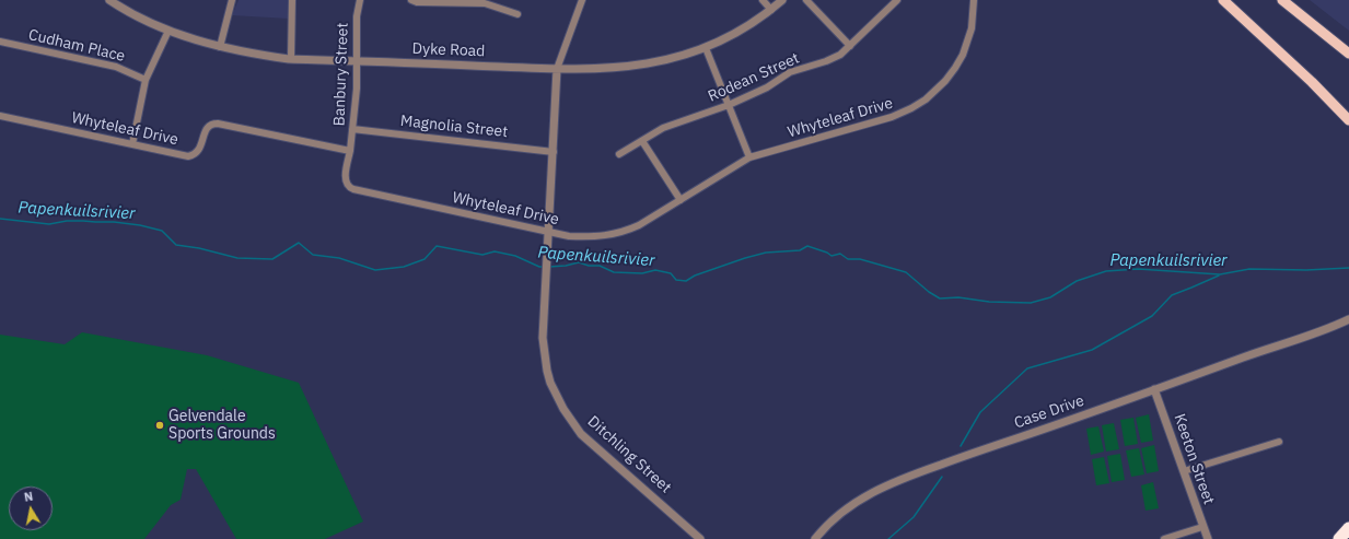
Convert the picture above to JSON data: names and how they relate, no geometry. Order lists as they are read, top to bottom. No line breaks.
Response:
{"streets":{"street":["Cudham Place","Dyke Road","Banbury Street","Rodean Street","Whyteleaf Drive","Magnolia Street","Case Drive","Ditchling Street","Keeton Street"]},"crossings":[["Dyke Road","Banbury Street"],["Dyke Road","Ditchling Street"],["Banbury Street","Whyteleaf Drive"],["Banbury Street","Magnolia Street"],["Whyteleaf Drive","Ditchling Street"],["Magnolia Street","Ditchling Street"],["Case Drive","Keeton Street"]],"water":["Papenkuilsrivier"],"places":["Gelvendale Sports Grounds"],"north":"top"}
